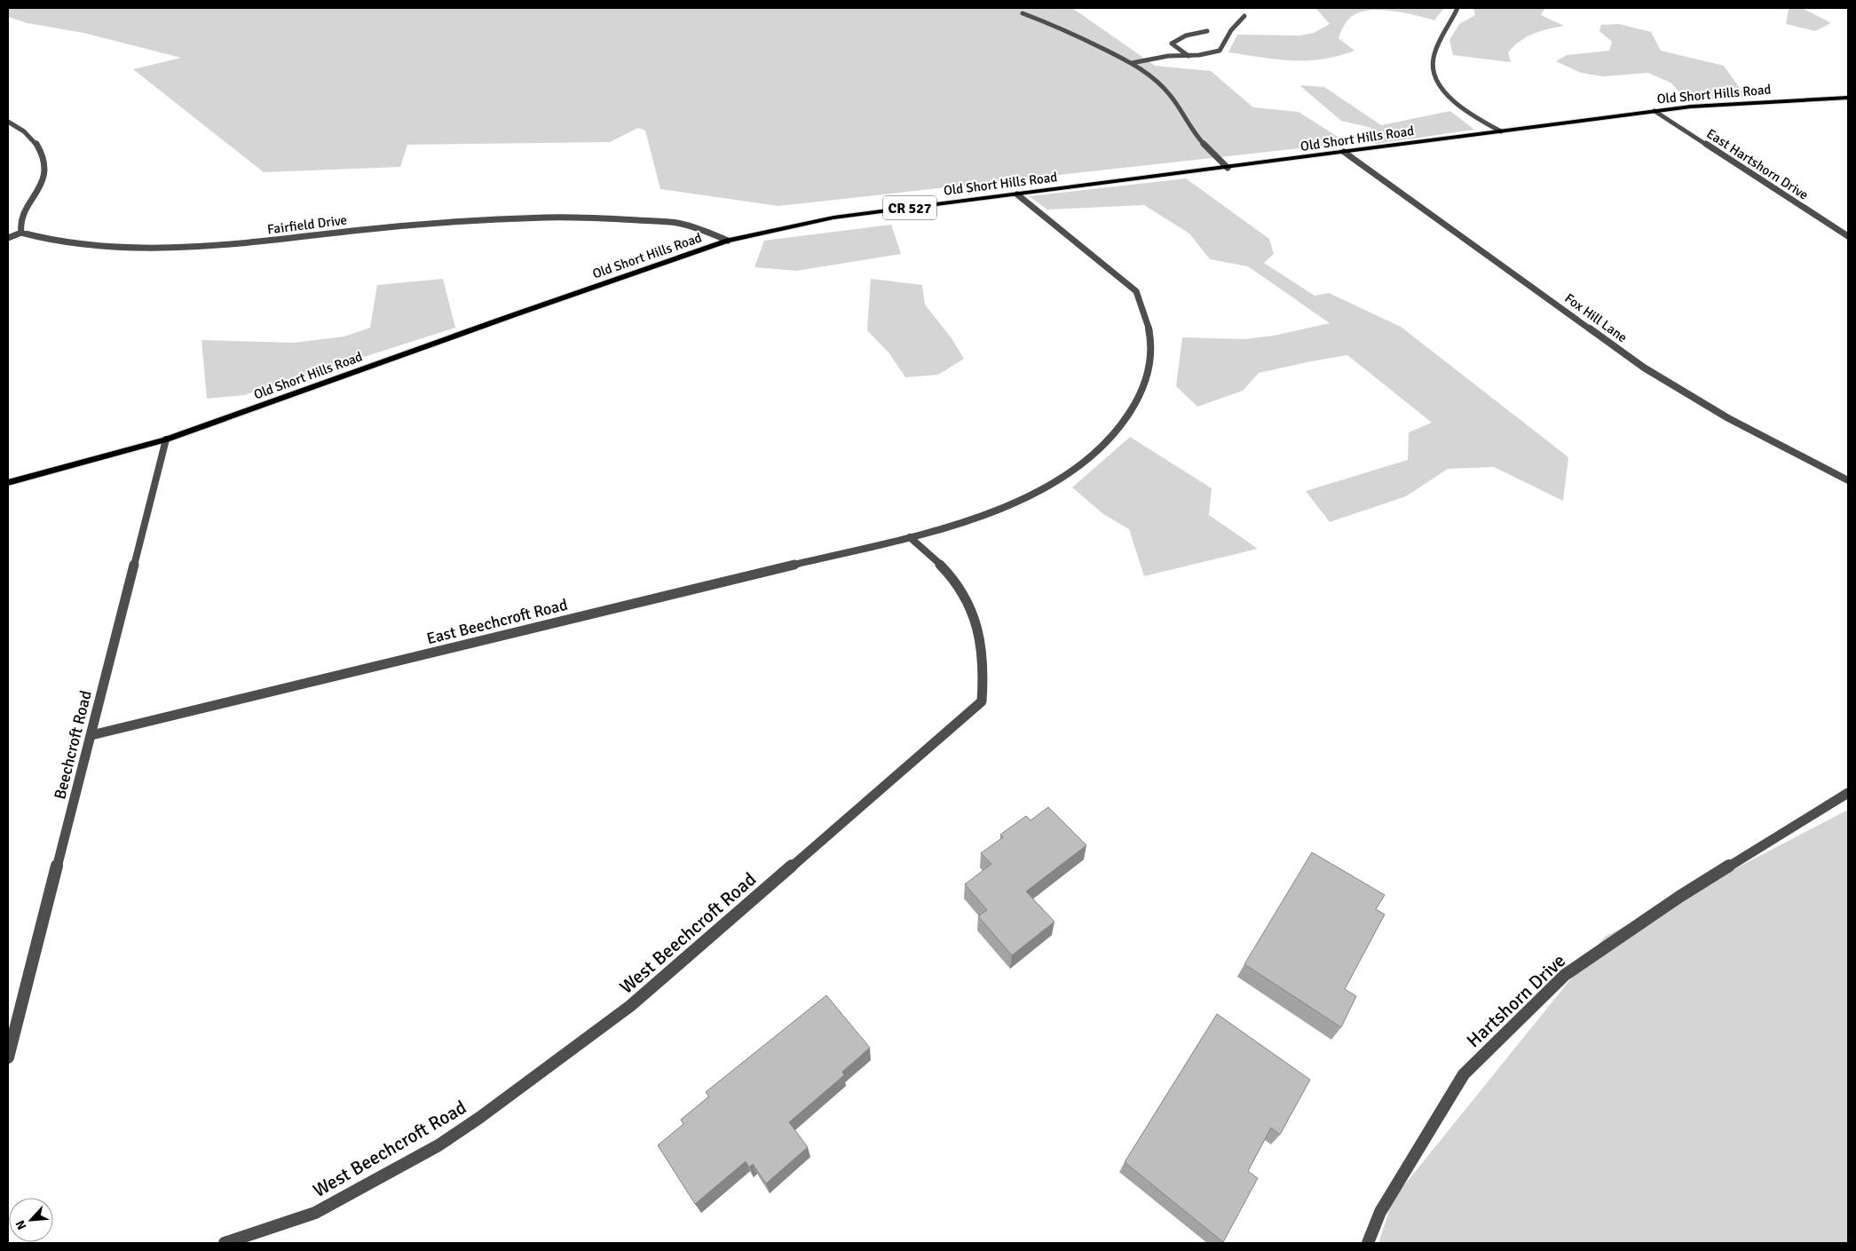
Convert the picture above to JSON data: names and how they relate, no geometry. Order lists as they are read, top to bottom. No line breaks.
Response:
{"streets":{"main road":["Old Short Hills Road","CR 527"],"street":["East Hartshorn Drive","Fairfield Drive","Fox Hill Lane","East Beechcroft Road","Beechcroft Road","West Beechcroft Road","Hartshorn Drive"]},"crossings":[["Old Short Hills Road","East Hartshorn Drive"],["Old Short Hills Road","Fairfield Drive"],["Old Short Hills Road","Fox Hill Lane"],["Old Short Hills Road","East Beechcroft Road"],["Old Short Hills Road","Beechcroft Road"],["East Beechcroft Road","Beechcroft Road"],["East Beechcroft Road","West Beechcroft Road"]],"north":"bottom left"}
